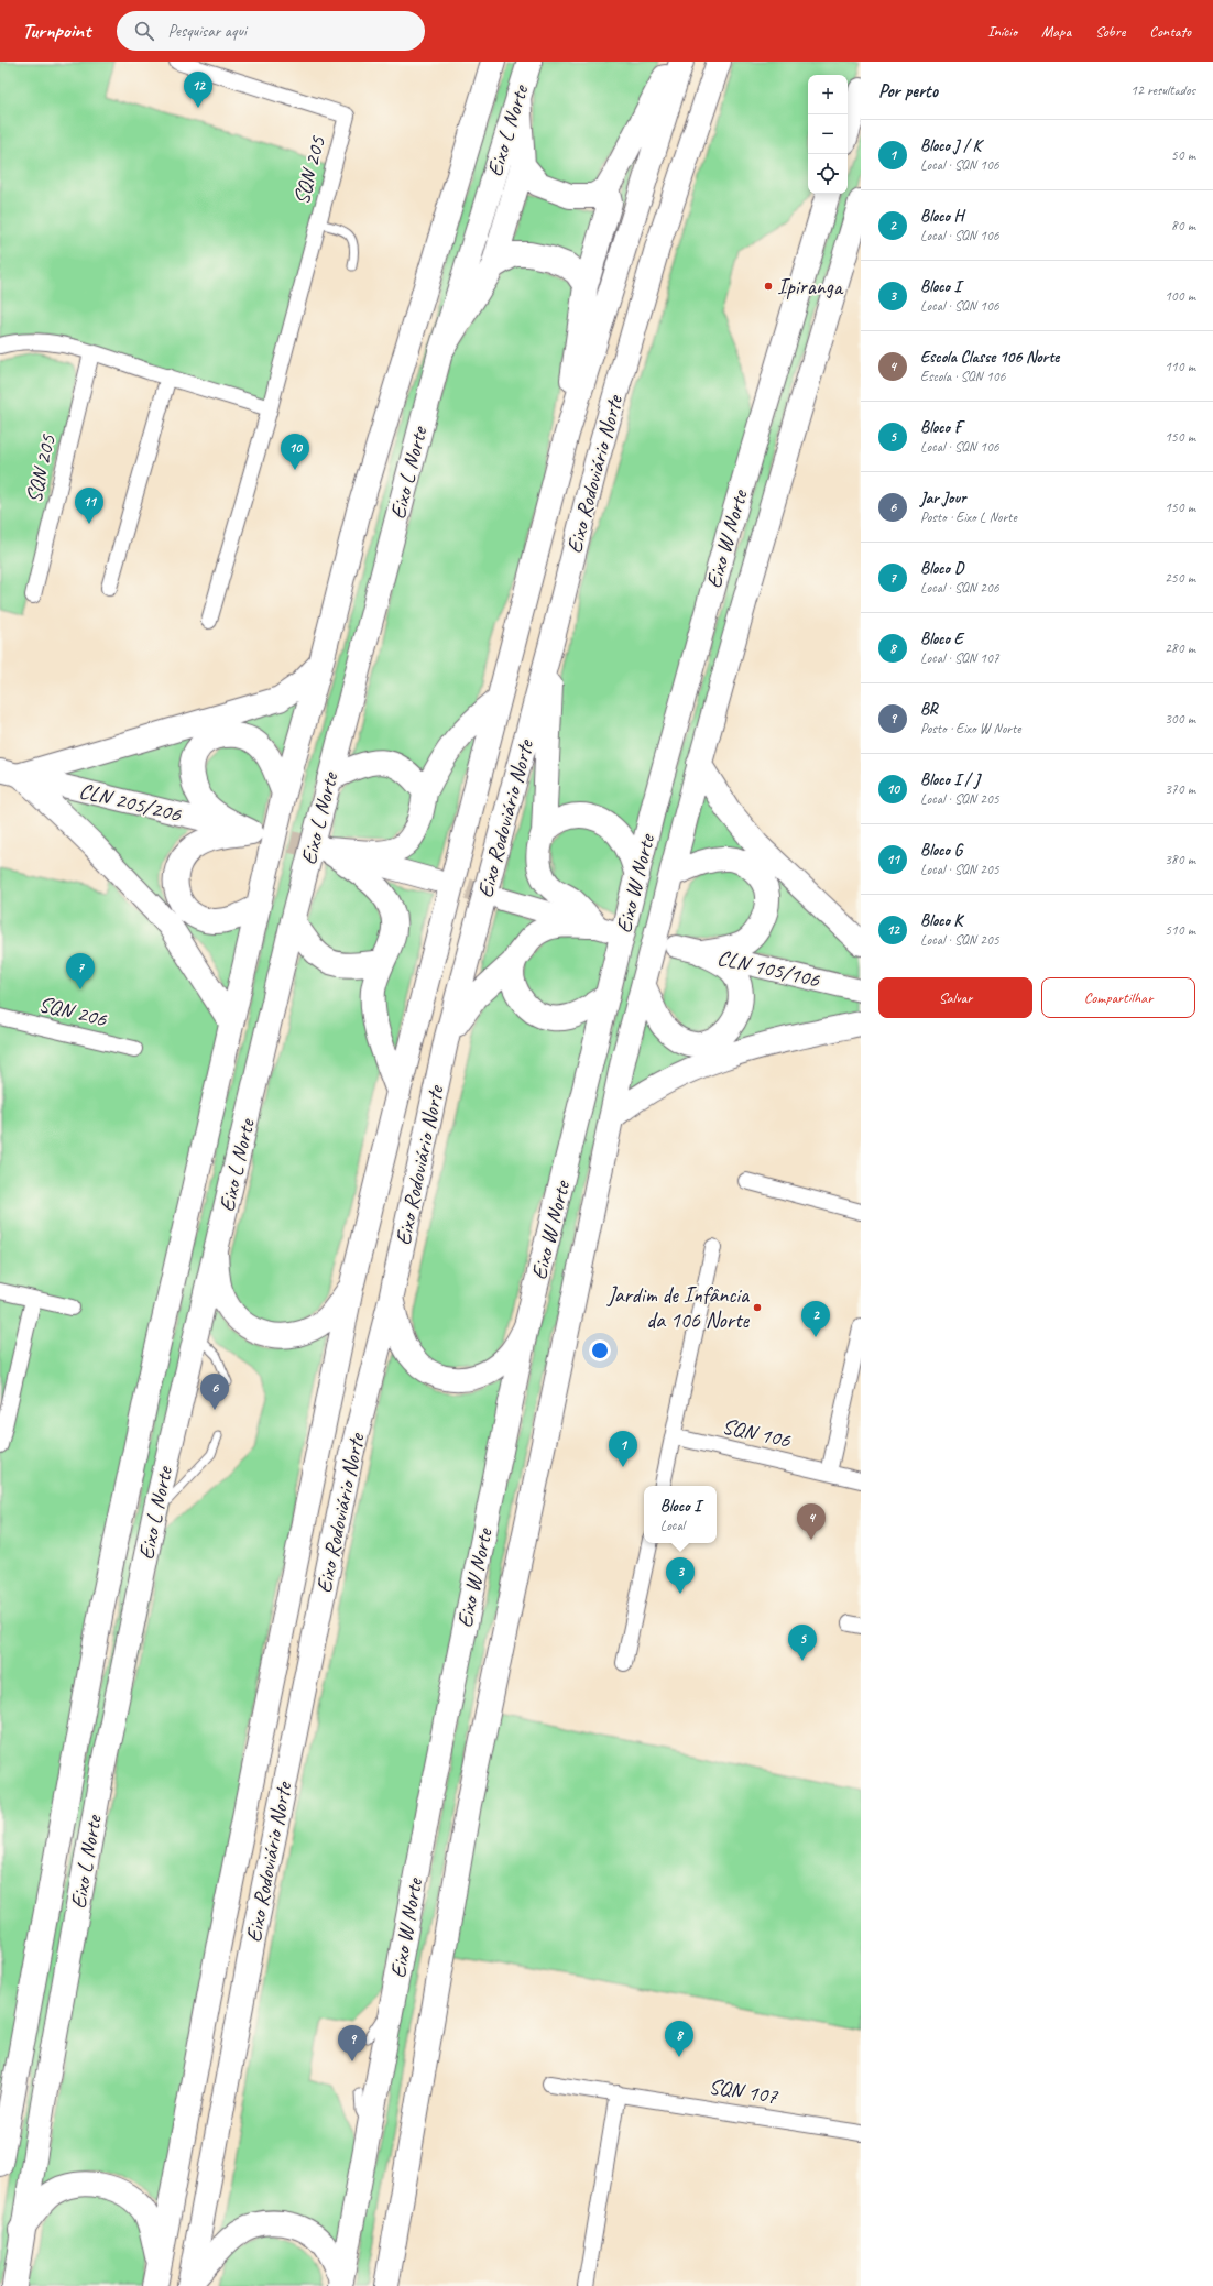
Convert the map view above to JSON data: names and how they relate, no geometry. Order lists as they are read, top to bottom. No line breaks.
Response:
{"streets":{"main road":["Eixo L Norte","Eixo Rodoviário Norte","Eixo W Norte"],"street":["SQN 205","CLN 205/206","CLN 105/106","SQN 206","SQN 106","SQN 107"]},"places":["Ipiranga","Jardim de Infância da 106 Norte"],"page":{"header":"Turnpoint","search":"Pesquisar aqui","nav":["Início","Mapa","Sobre","Contato"],"heading":["Por perto","12 resultados"],"pins":["12","10","11","7","2","6","1","4","3","5","8","9"],"map_buttons":["+","−"],"list":[{"mark":"1","name":"Bloco J / K","note":"Local · SQN 106","value":"50 m"},{"mark":"2","name":"Bloco H","note":"Local · SQN 106","value":"80 m"},{"mark":"3","name":"Bloco I","note":"Local · SQN 106","value":"100 m"},{"mark":"4","name":"Escola Classe 106 Norte","note":"Escola · SQN 106","value":"110 m"},{"mark":"5","name":"Bloco F","note":"Local · SQN 106","value":"150 m"},{"mark":"6","name":"Jar Jour","note":"Posto · Eixo L Norte","value":"150 m"},{"mark":"7","name":"Bloco D","note":"Local · SQN 206","value":"250 m"},{"mark":"8","name":"Bloco E","note":"Local · SQN 107","value":"280 m"},{"mark":"9","name":"BR","note":"Posto · Eixo W Norte","value":"300 m"},{"mark":"10","name":"Bloco I / J","note":"Local · SQN 205","value":"370 m"},{"mark":"11","name":"Bloco G","note":"Local · SQN 205","value":"380 m"},{"mark":"12","name":"Bloco K","note":"Local · SQN 205","value":"510 m"}],"buttons":["Salvar","Compartilhar"],"popup":["Bloco I","Local"]}}
